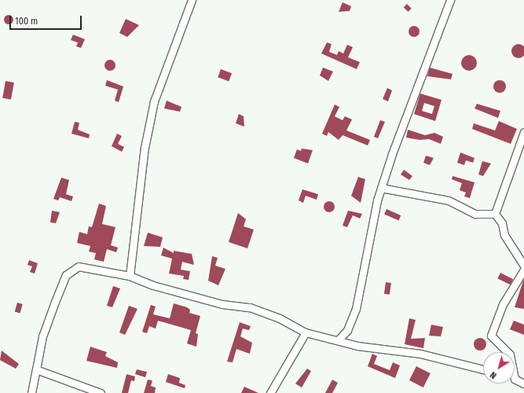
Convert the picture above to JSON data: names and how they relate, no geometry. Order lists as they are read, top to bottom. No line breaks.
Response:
{"scale_bar":"100 m","north":"bottom left"}
